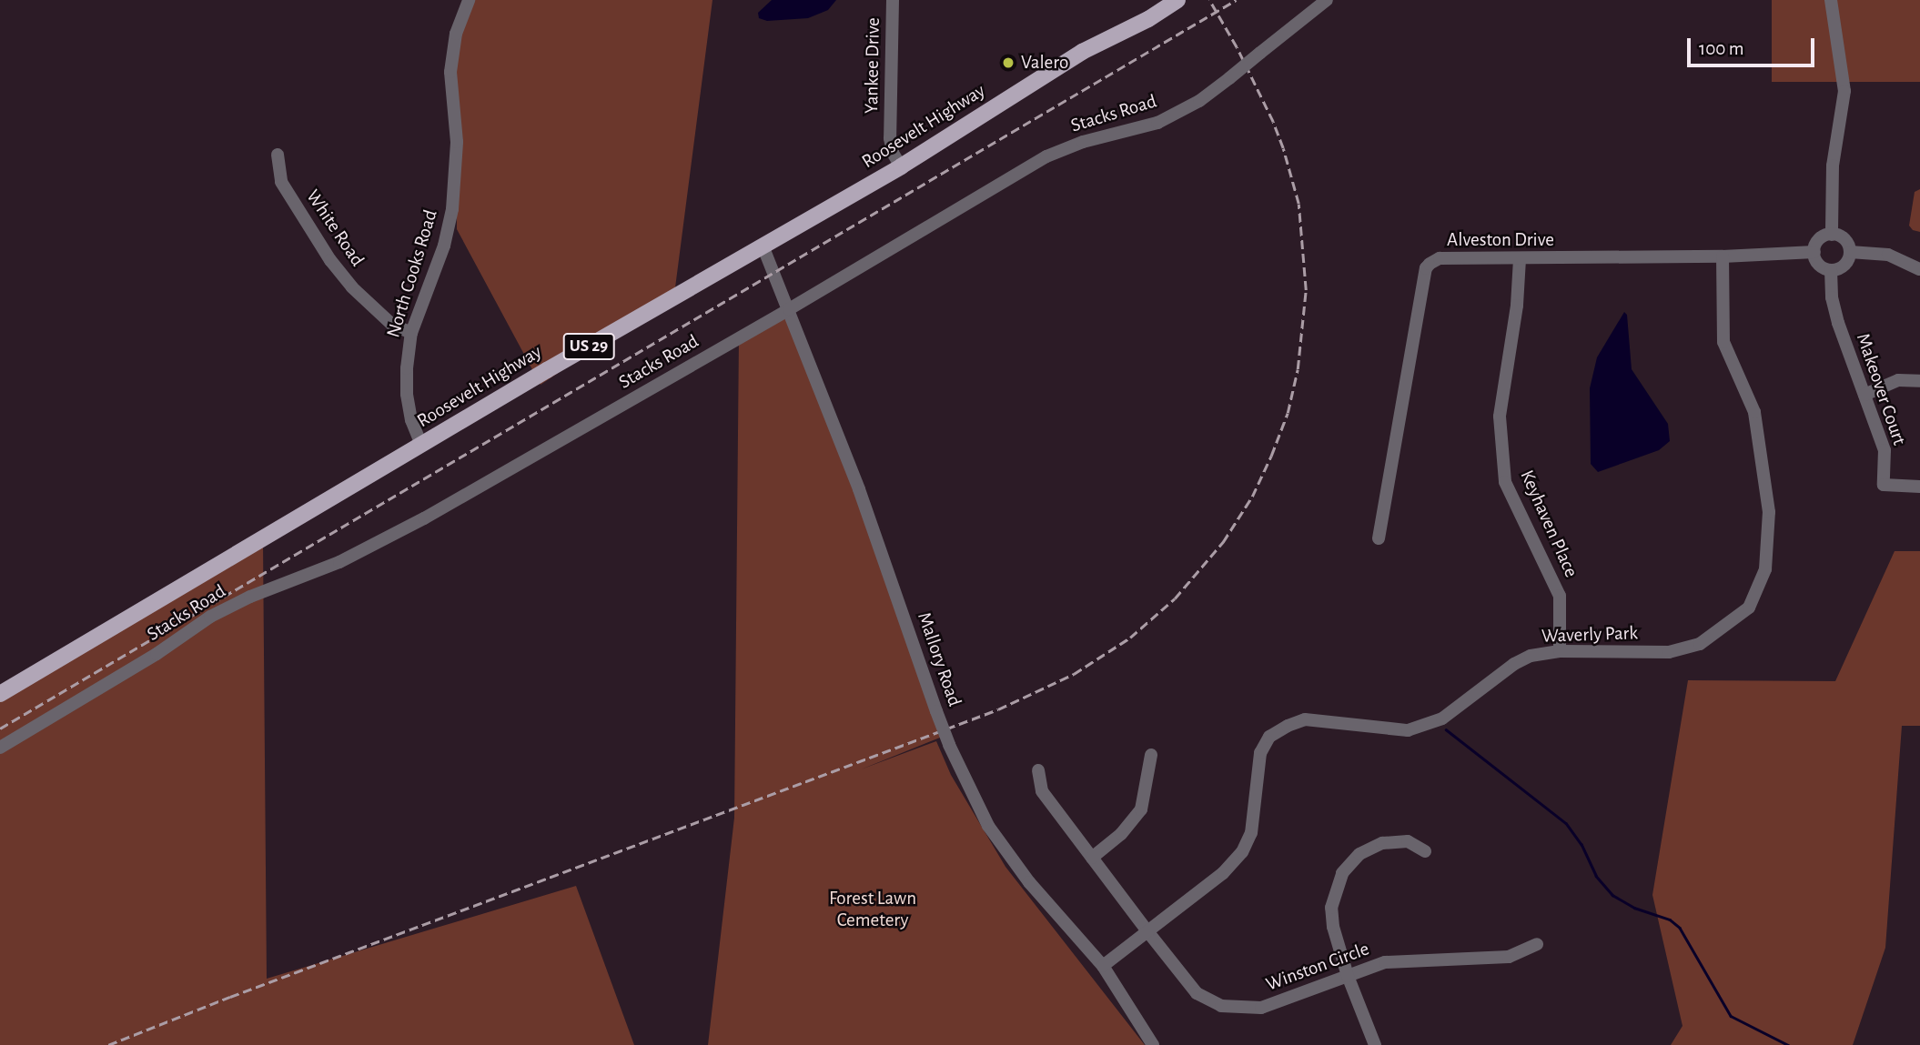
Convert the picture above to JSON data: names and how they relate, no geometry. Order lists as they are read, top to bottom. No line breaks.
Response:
{"streets":{"main road":["Roosevelt Highway","US 29"],"street":["Yankee Drive","Stacks Road","White Road","Alveston Drive","North Cooks Road","Makeover Court","Keyhaven Place","Waverly Park","Mallory Road","Winston Circle"]},"crossings":[["Yankee Drive","Roosevelt Highway"],["Stacks Road","Mallory Road"],["Roosevelt Highway","North Cooks Road"],["Roosevelt Highway","Mallory Road"],["White Road","North Cooks Road"],["Alveston Drive","Makeover Court"],["Alveston Drive","Keyhaven Place"],["Alveston Drive","Waverly Park"],["Keyhaven Place","Waverly Park"],["Waverly Park","Mallory Road"],["Waverly Park","Winston Circle"]],"parks":["Forest Lawn Cemetery"],"places":["Valero"],"scale_bar":"100 m"}
